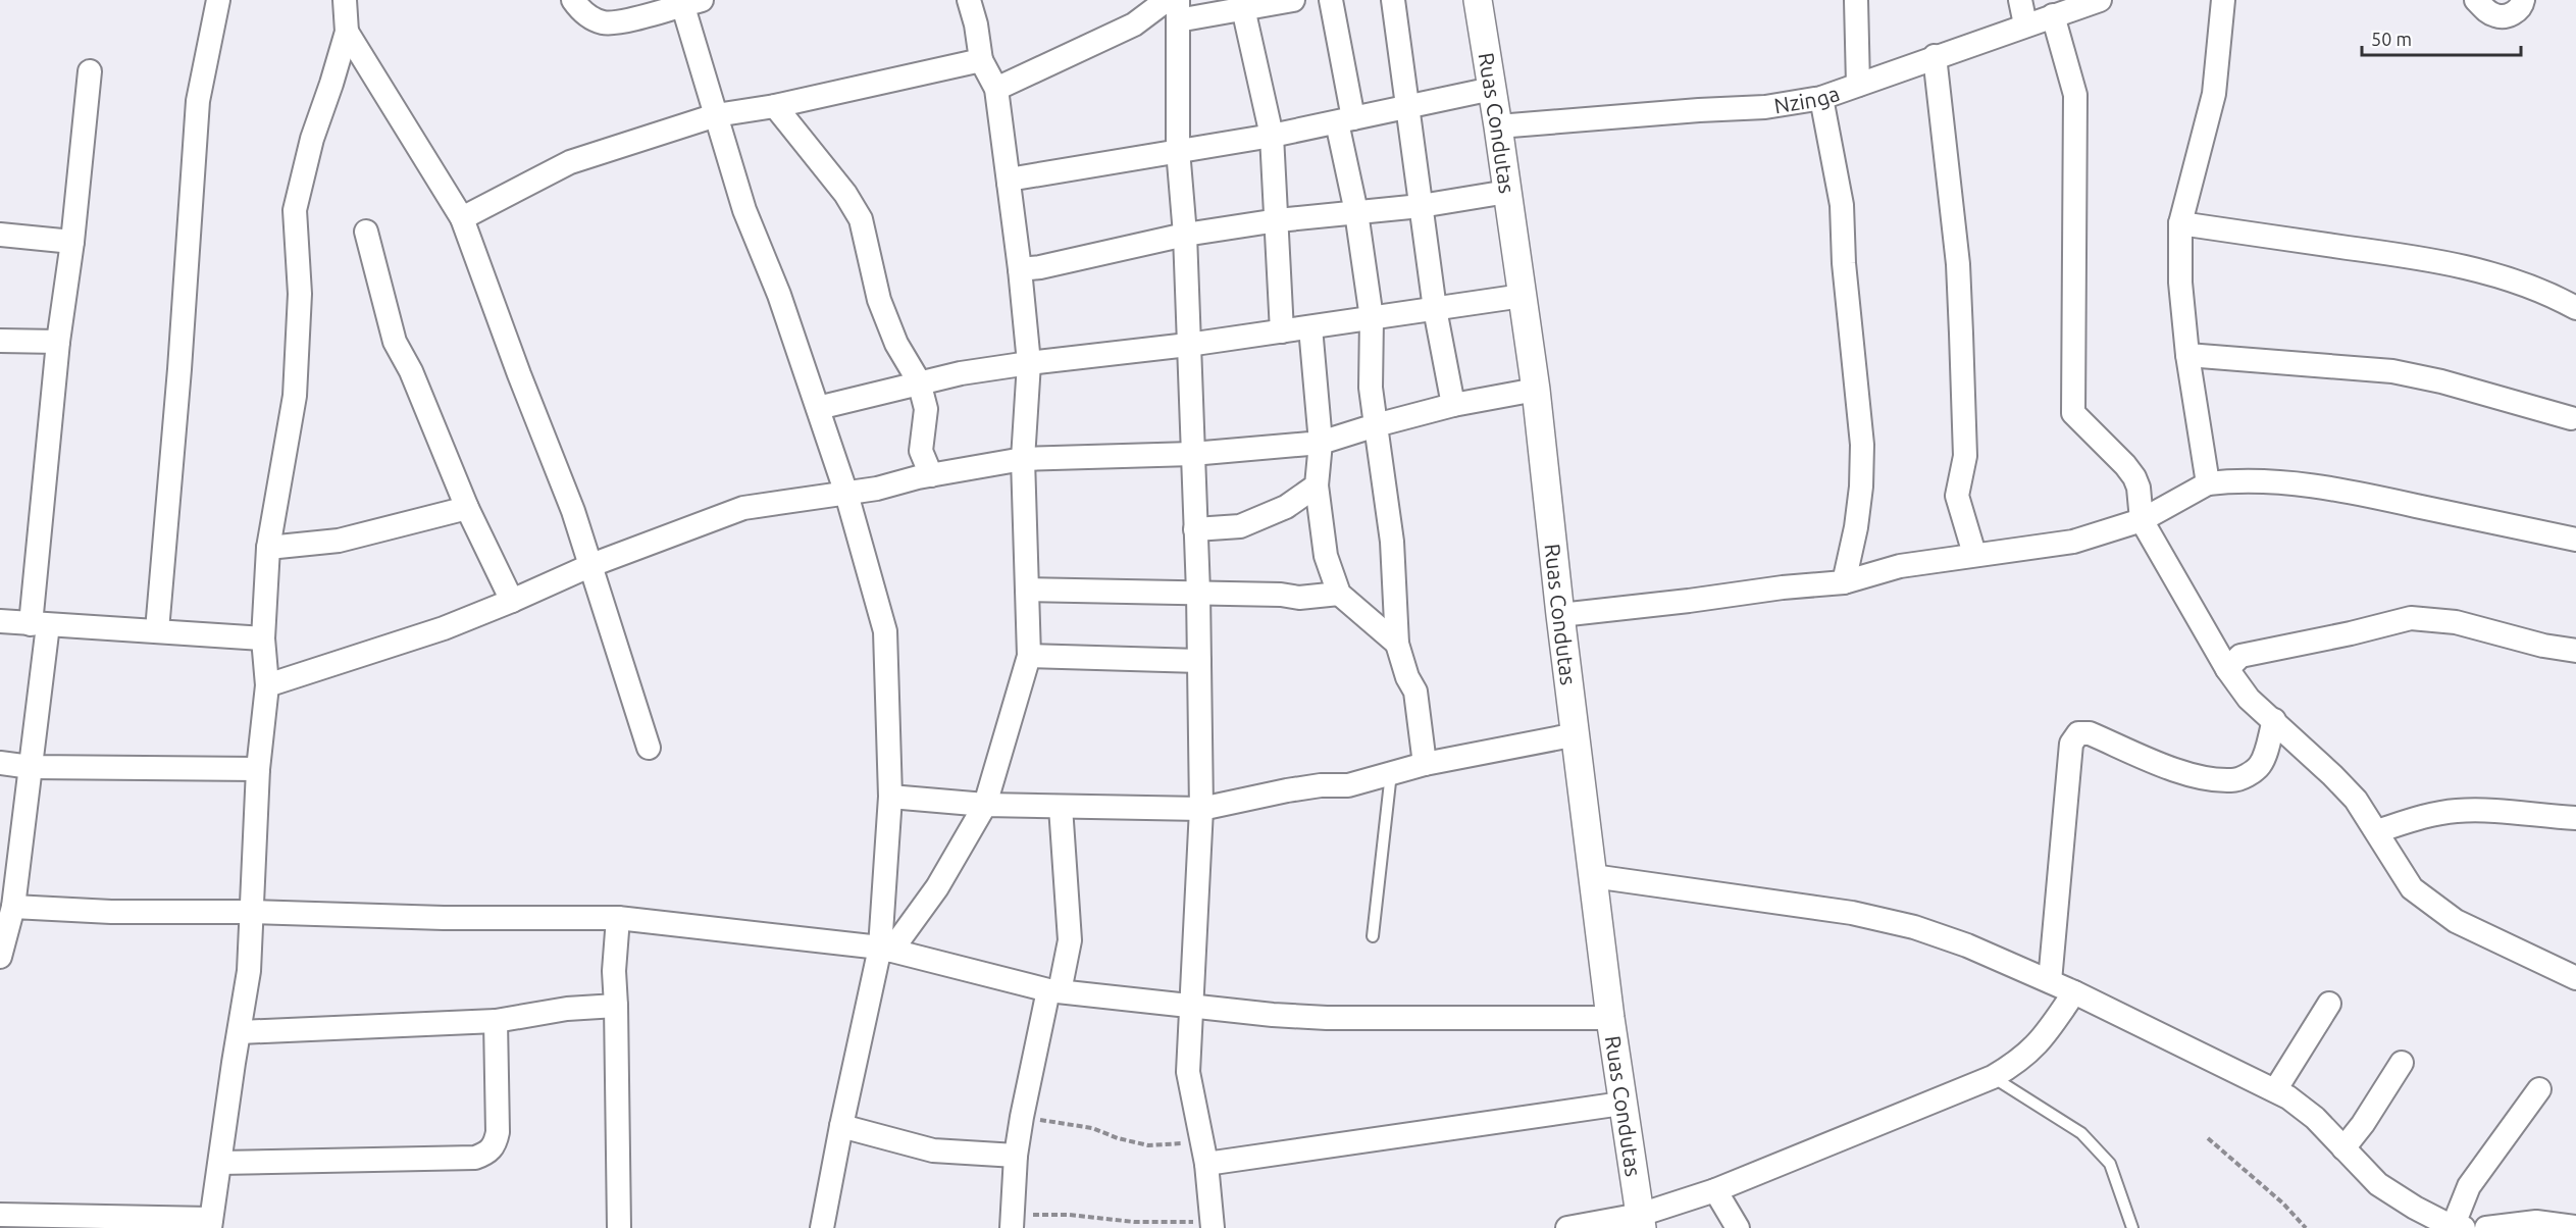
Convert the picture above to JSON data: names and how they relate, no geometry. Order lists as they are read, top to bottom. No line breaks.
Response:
{"streets":{"street":["Nzinga","Ruas Condutas"]},"crossings":[["Nzinga","Ruas Condutas"]],"scale_bar":"50 m"}
